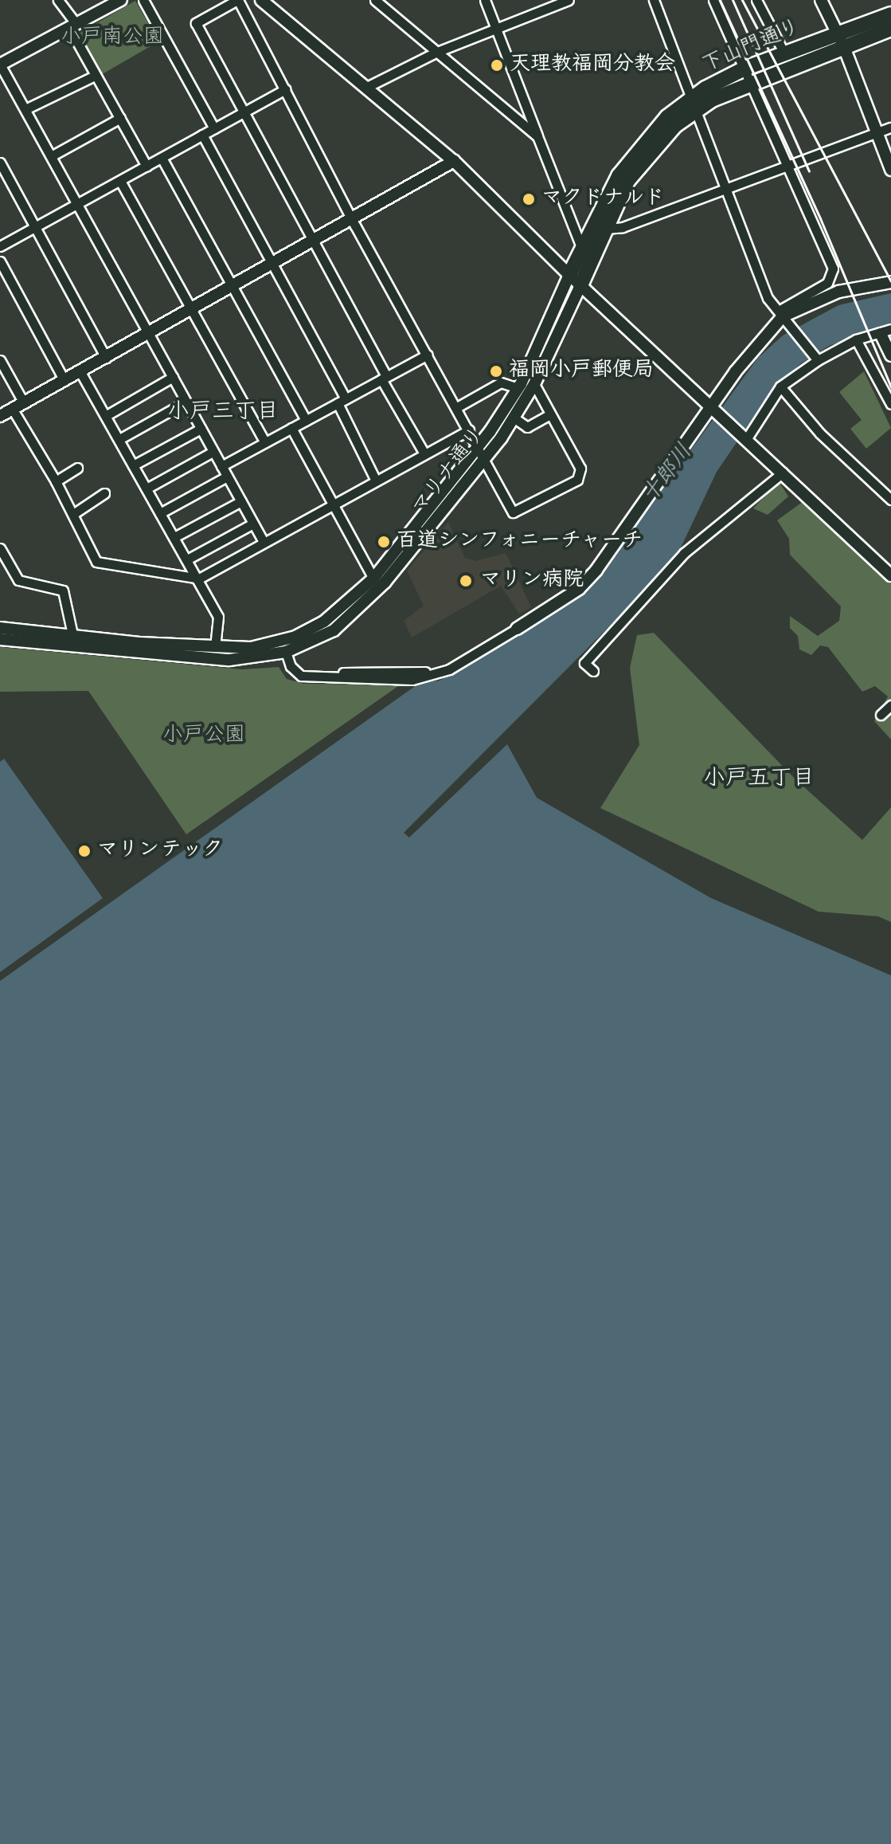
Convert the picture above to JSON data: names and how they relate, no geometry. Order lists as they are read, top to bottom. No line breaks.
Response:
{"streets":{"main road":["下山門通り"],"street":["マリナ通り"]},"crossings":[["下山門通り","マリナ通り"]],"districts":["小戸三丁目","小戸五丁目"],"water":["十郎川"],"parks":["小戸南公園","小戸公園"],"places":["天理教福岡分教会","マクドナルド","福岡小戸郵便局","百道シンフォニーチャーチ","マリン病院","マリンテック"]}
